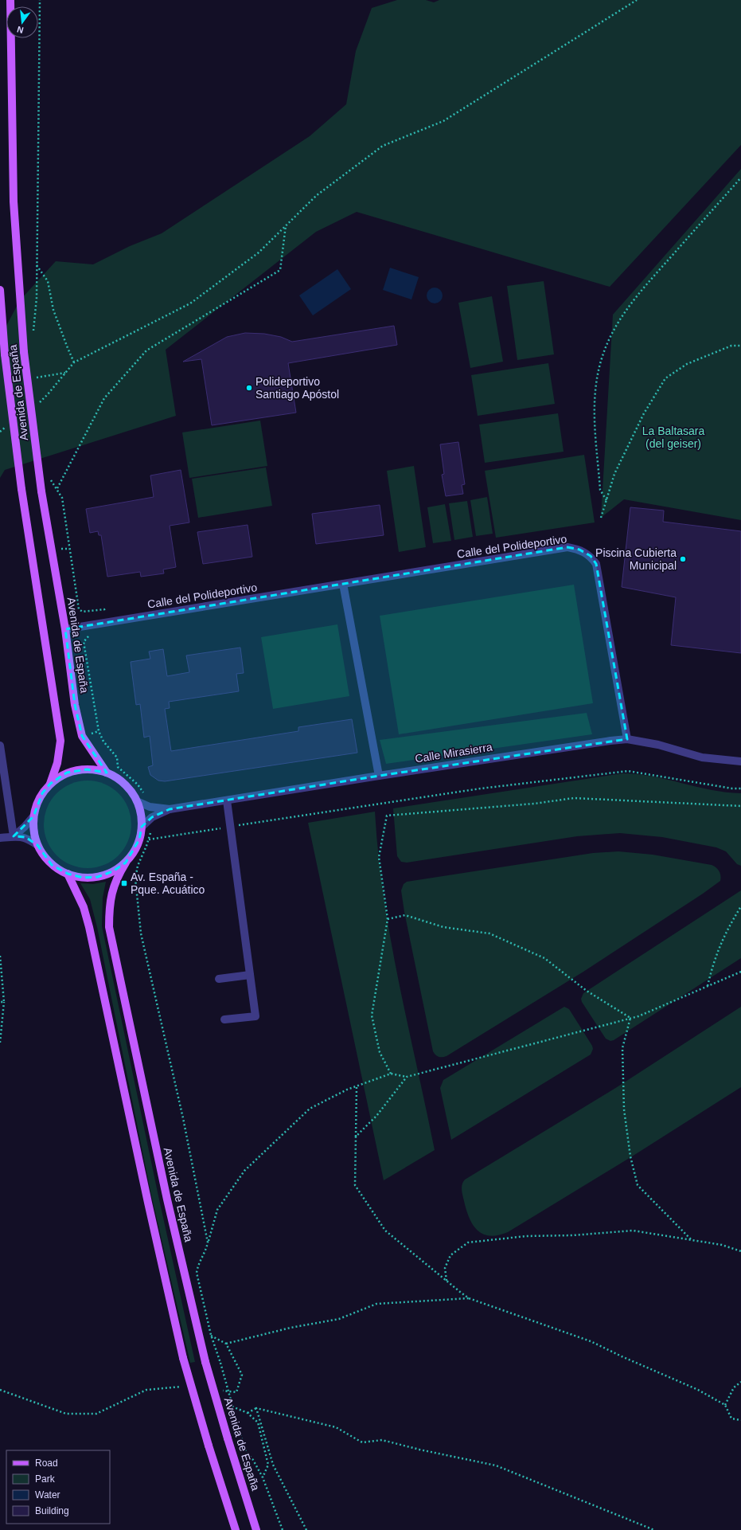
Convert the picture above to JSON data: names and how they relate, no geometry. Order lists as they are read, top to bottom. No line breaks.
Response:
{"streets":{"main road":["Avenida de España"],"street":["Calle del Polideportivo","Calle Mirasierra"]},"crossings":[["Avenida de España","Calle del Polideportivo"],["Avenida de España","Calle Mirasierra"],["Calle del Polideportivo","Calle Mirasierra"]],"parks":["La Baltasara (del geiser)"],"places":{"other":["Polideportivo Santiago Apóstol","Piscina Cubierta Municipal"],"transit":["Av. España - Pque. Acuático"]},"legend":["Road","Park","Water","Building"],"north":"bottom"}
